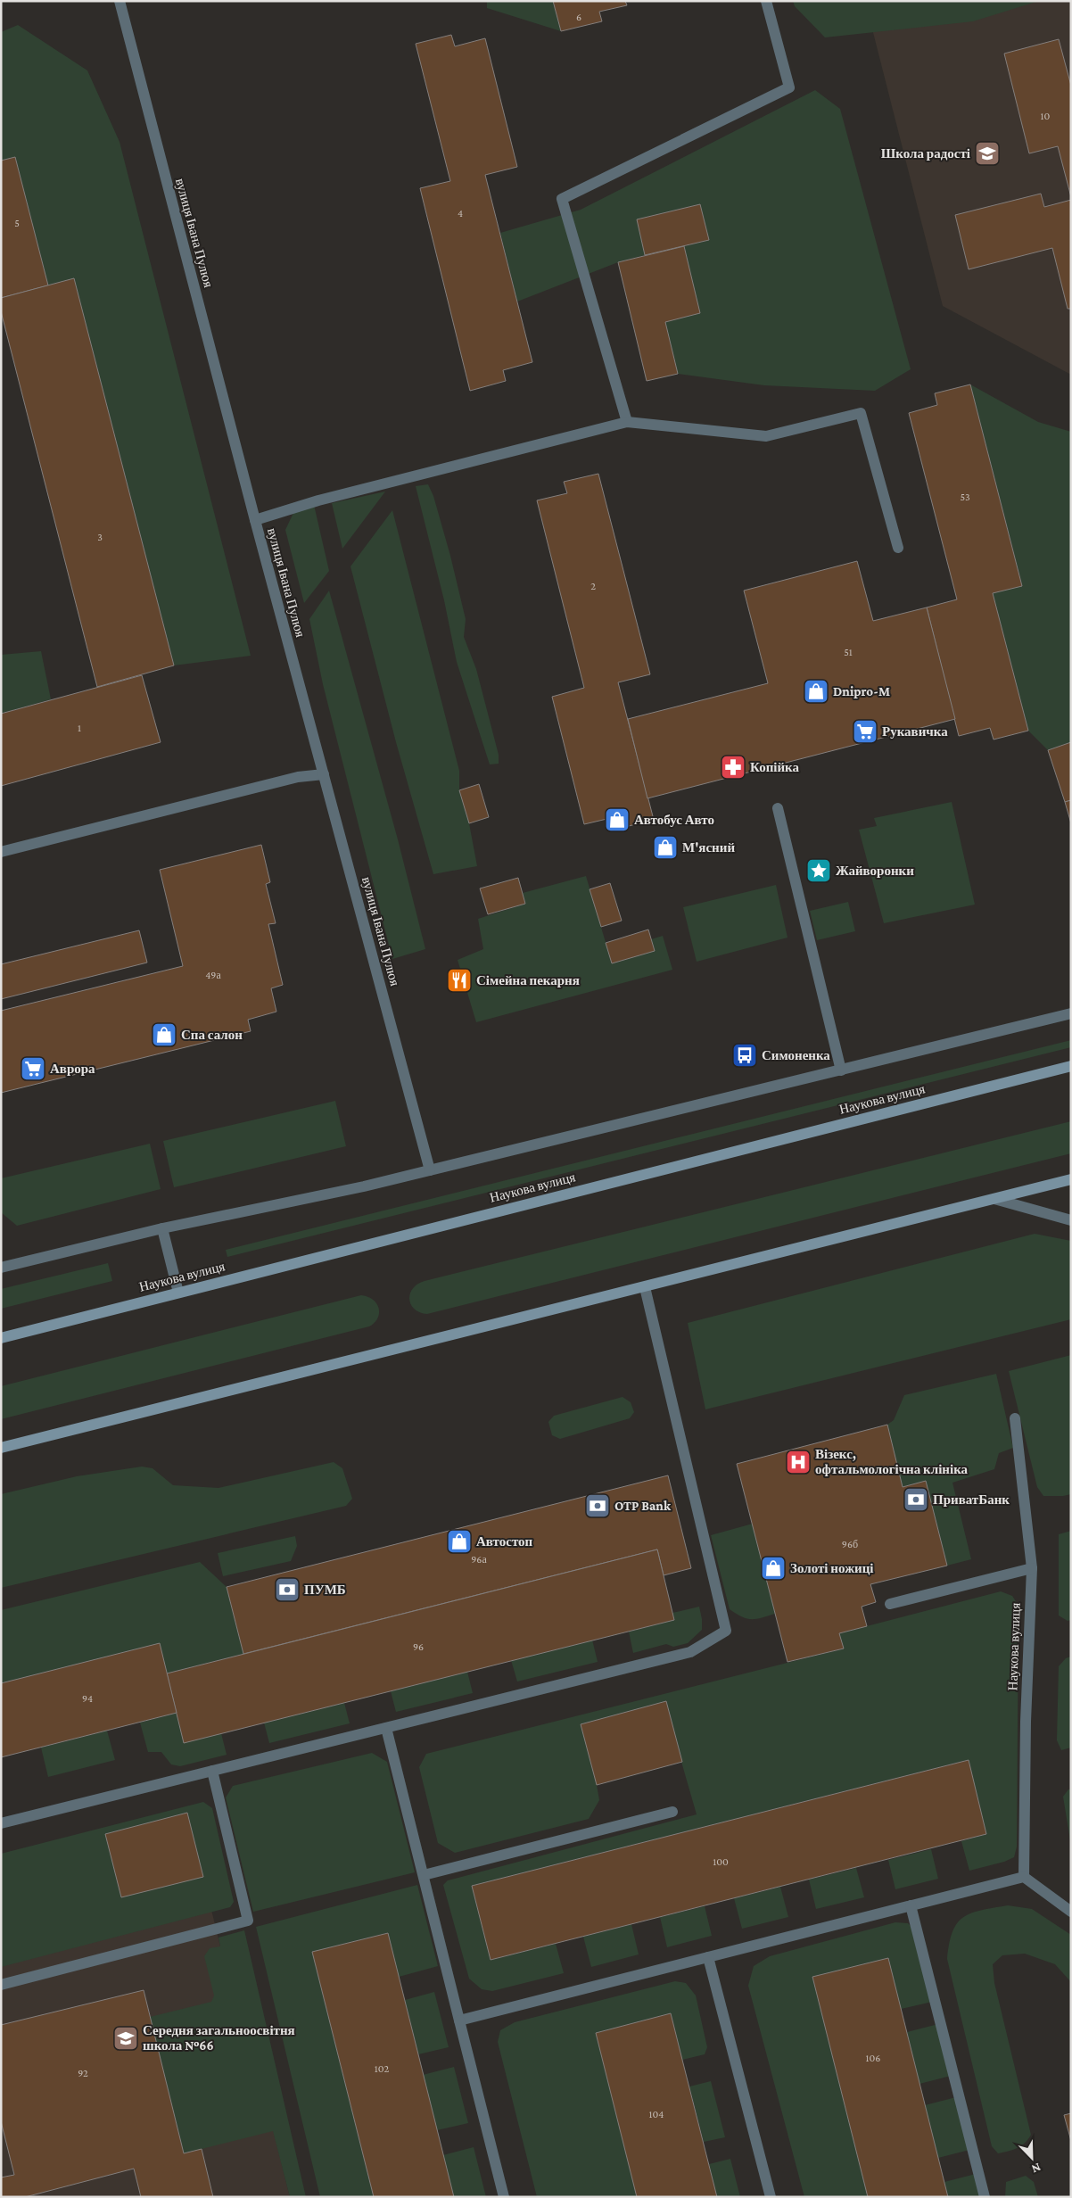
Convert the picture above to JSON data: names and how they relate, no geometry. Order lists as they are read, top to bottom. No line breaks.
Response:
{"streets":{"main road":["Наукова вулиця"],"street":["вулиця Івана Пулюя"]},"places":{"school or university":["Школа радості","Середня загальноосвітня школа №66"],"shop":["Dnipro-M","Автобус Авто","М'ясний","Спа салон","Автостоп","Золоті ножиці"],"supermarket":["Рукавичка","Аврора"],"pharmacy":["Копійка"],"place":["Жайворонки"],"restaurant":["Сімейна пекарня"],"bus stop":["Симоненка"],"hospital":["Візекс, офтальмологічна клініка"],"bank":["ПриватБанк","OTP Bank","ПУМБ"]},"house_numbers":["6","10","4","5","53","3","2","51","1","49а","96б","96а","96","94","100","106","102","92","104"],"north":"bottom right"}
